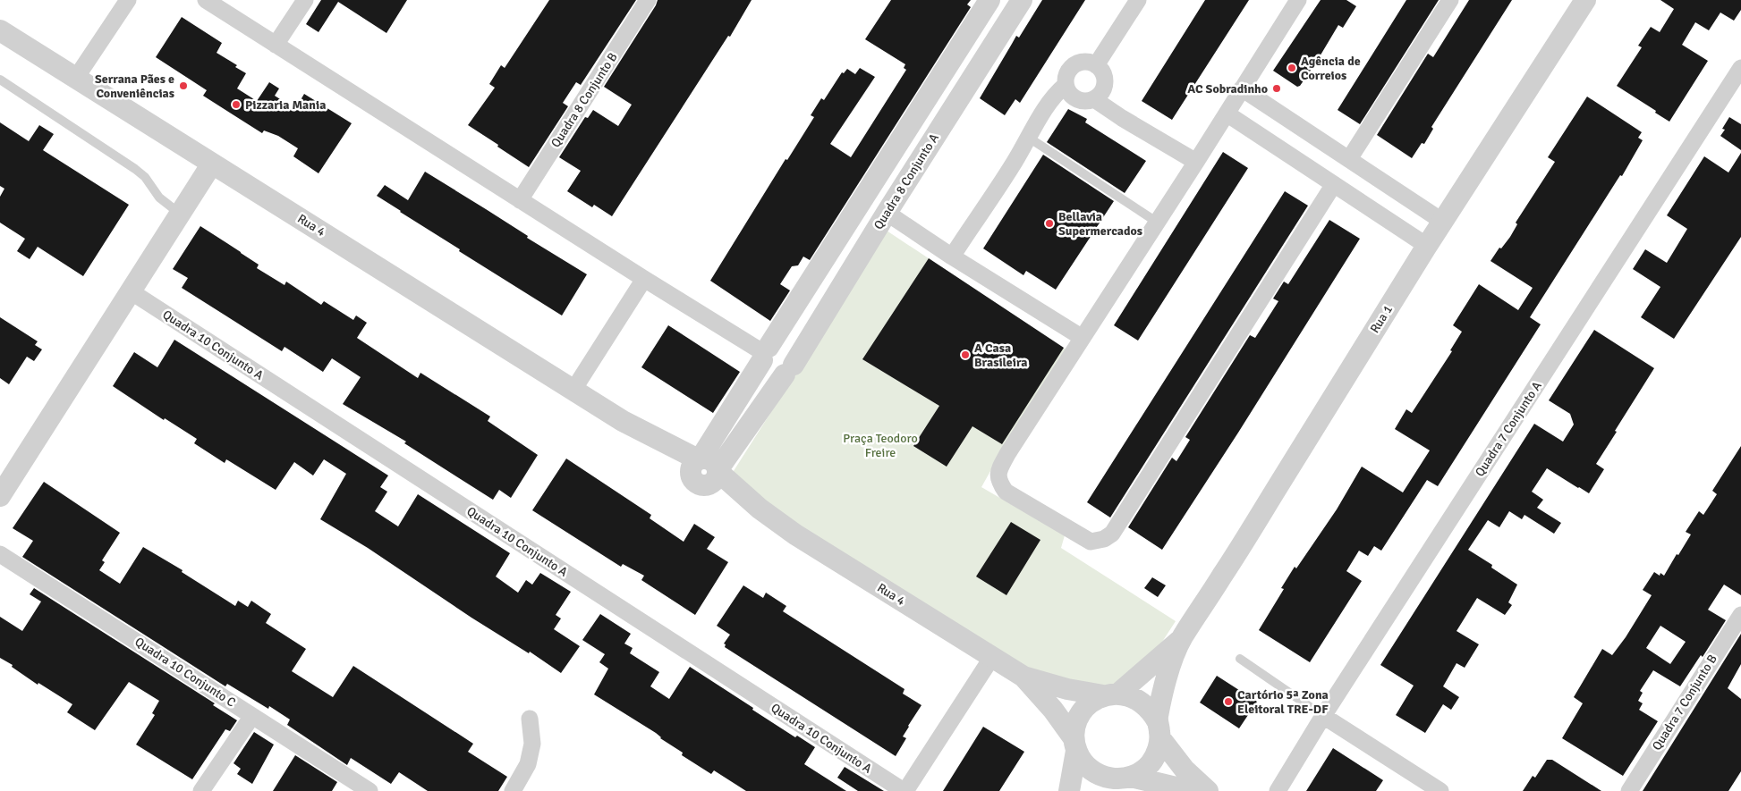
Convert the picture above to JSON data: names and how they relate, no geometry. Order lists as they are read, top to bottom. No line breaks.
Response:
{"streets":{"street":["Quadra 8 Conjunto B","Quadra 8 Conjunto A","Rua 4","Rua 1","Quadra 10 Conjunto A","Quadra 7 Conjunto A","Quadra 10 Conjunto C","Quadra 7 Conjunto B"]},"crossings":[["Quadra 8 Conjunto A","Rua 4"]],"parks":["Praça Teodoro Freire"],"places":["Agência de Correios","Serrana Pães e Conveniências","AC Sobradinho","Pizzaria Mania","Bellavia Supermercados","A Casa Brasileira","Cartório 5ª Zona Eleitoral TRE-DF"]}
